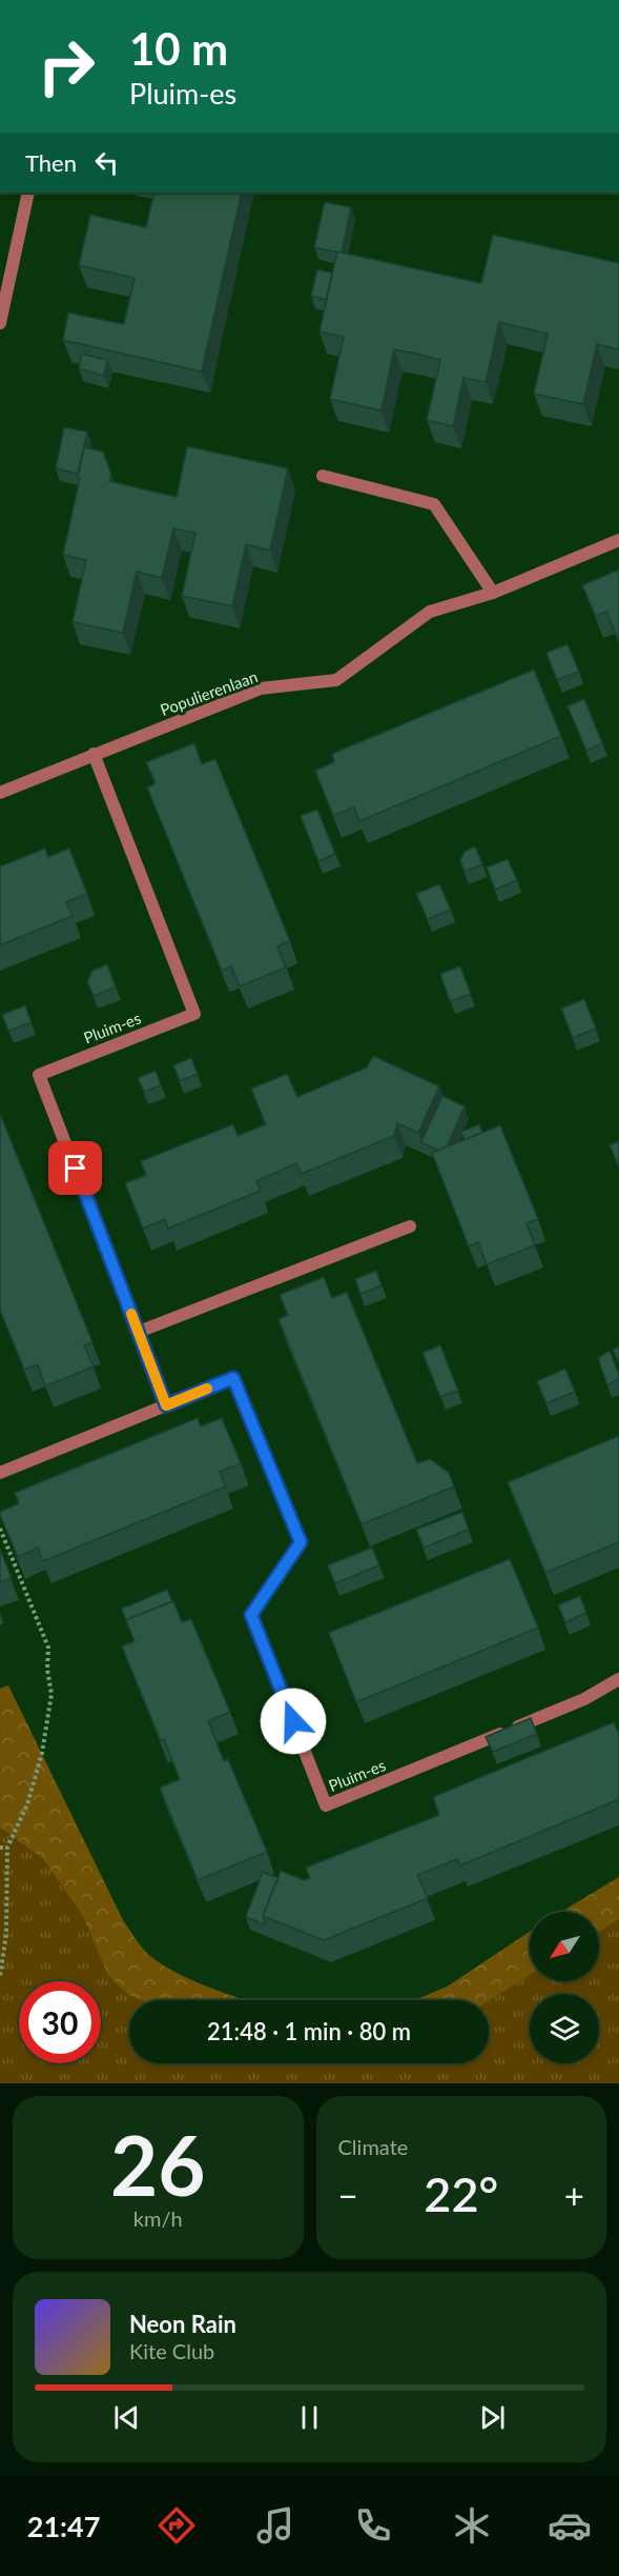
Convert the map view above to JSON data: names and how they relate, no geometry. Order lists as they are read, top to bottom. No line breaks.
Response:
{"streets":{"street":["Populierenlaan","Pluim-es"]},"crossings":[["Populierenlaan","Pluim-es"]],"north":"bottom left","page":{"turn":["10 m","Pluim-es"],"then":"Then","limit":"30","trip":"21:48 · 1 min · 80 m","tile":[["26","km/h"],"Climate"],"heat":["−","22°","+"],"song":["Neon Rain","Kite Club"],"tabs":"21:47"}}
